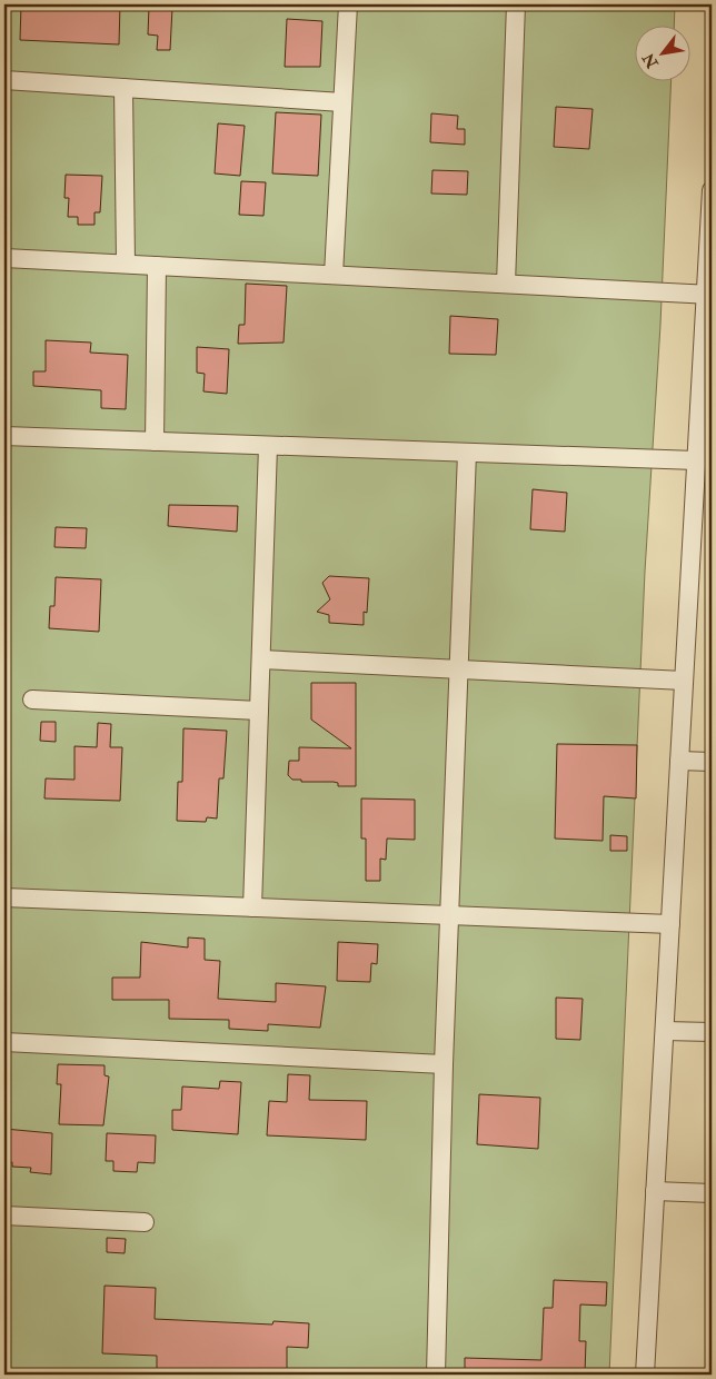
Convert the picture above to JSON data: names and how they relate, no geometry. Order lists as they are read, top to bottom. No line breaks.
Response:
{"north":"bottom left"}
